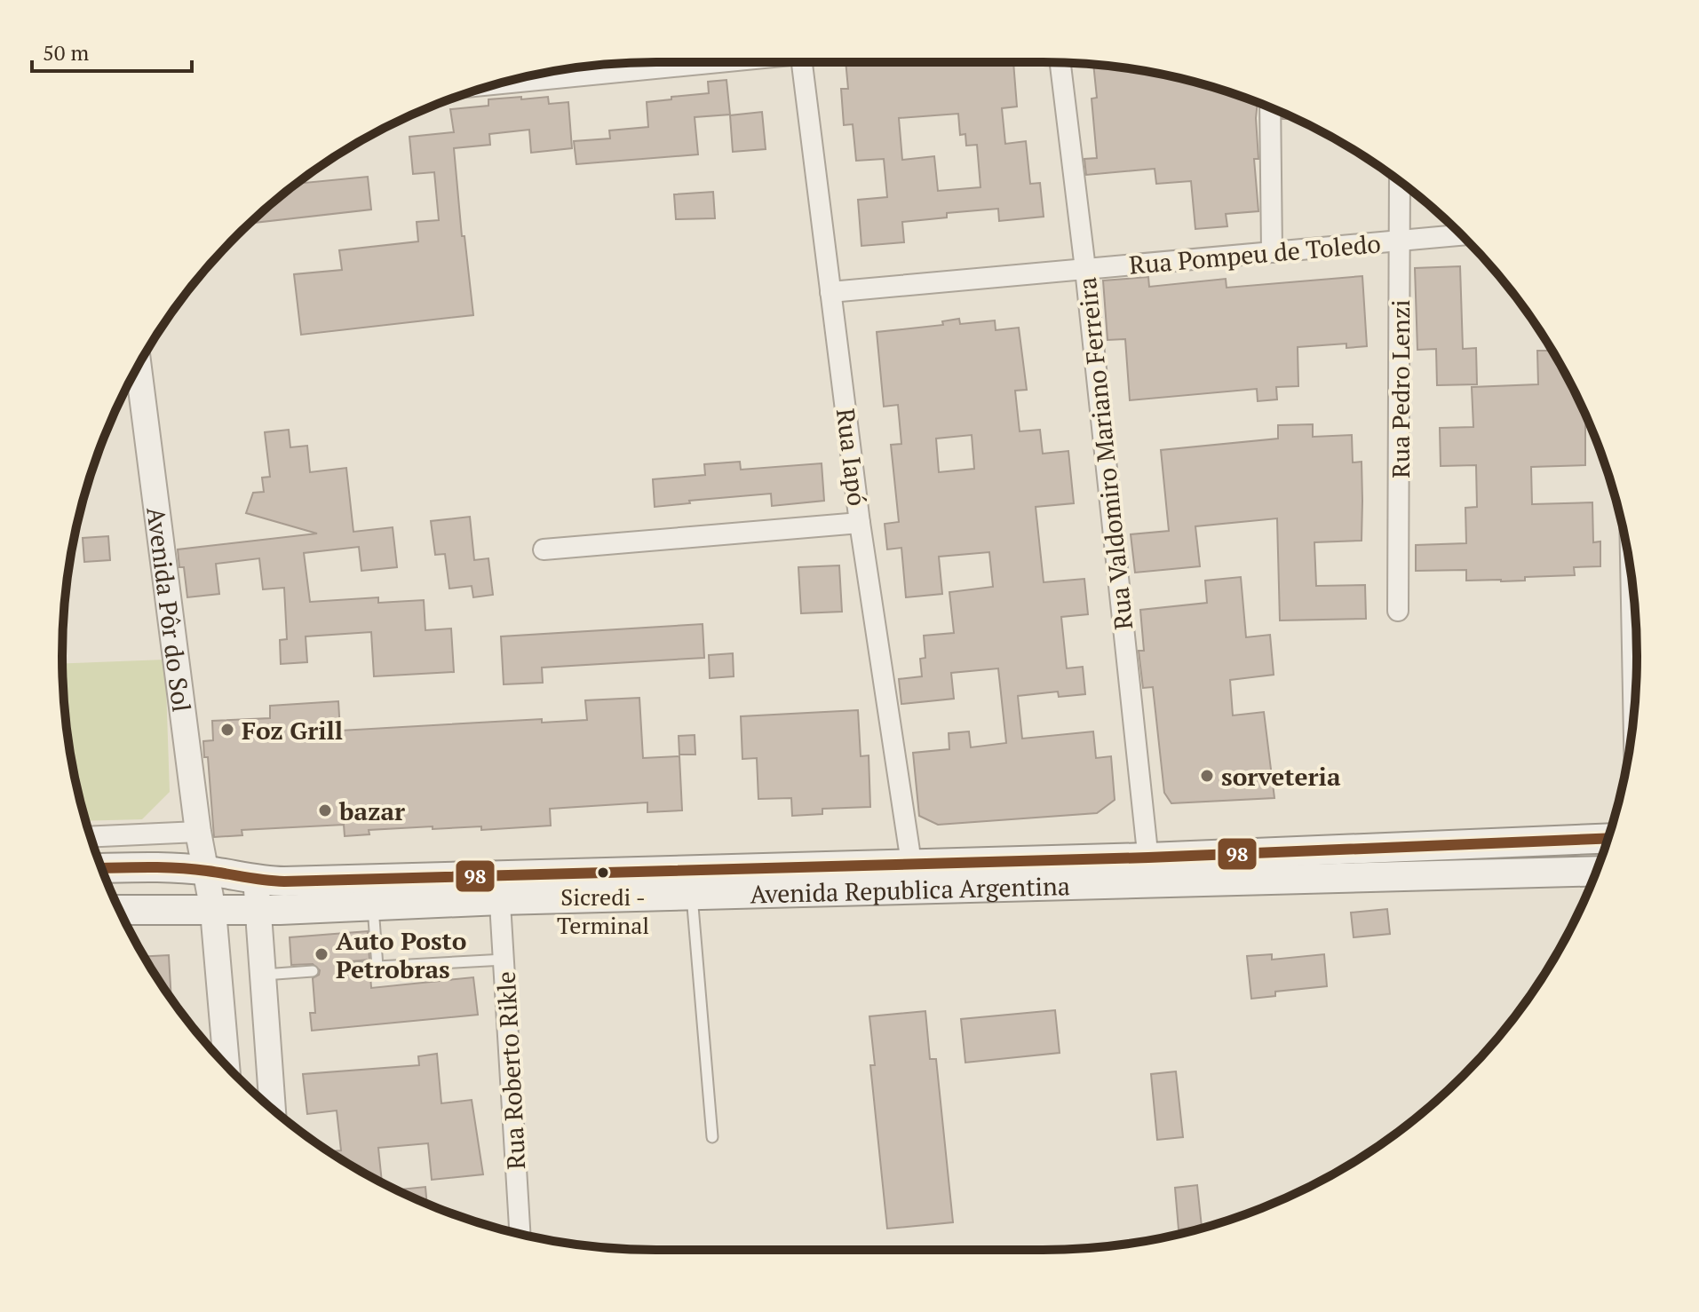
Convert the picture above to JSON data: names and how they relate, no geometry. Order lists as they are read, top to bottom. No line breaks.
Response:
{"streets":{"main road":["Avenida Republica Argentina"],"street":["Rua Pompeu de Toledo","Rua Pedro Lenzi","Rua Valdomiro Mariano Ferreira","Rua Iapó","Avenida Pôr do Sol","Rua Roberto Rikle"]},"crossings":[["Rua Pompeu de Toledo","Rua Pedro Lenzi"],["Rua Pompeu de Toledo","Rua Valdomiro Mariano Ferreira"],["Rua Pompeu de Toledo","Rua Iapó"],["Rua Valdomiro Mariano Ferreira","Avenida Republica Argentina"],["Rua Iapó","Avenida Republica Argentina"],["Avenida Pôr do Sol","Avenida Republica Argentina"],["Avenida Republica Argentina","Rua Roberto Rikle"]],"places":["Foz Grill","sorveteria","bazar","Sicredi - Terminal","Auto Posto Petrobras"],"lines":["transit line 98"],"scale_bar":"50 m"}
